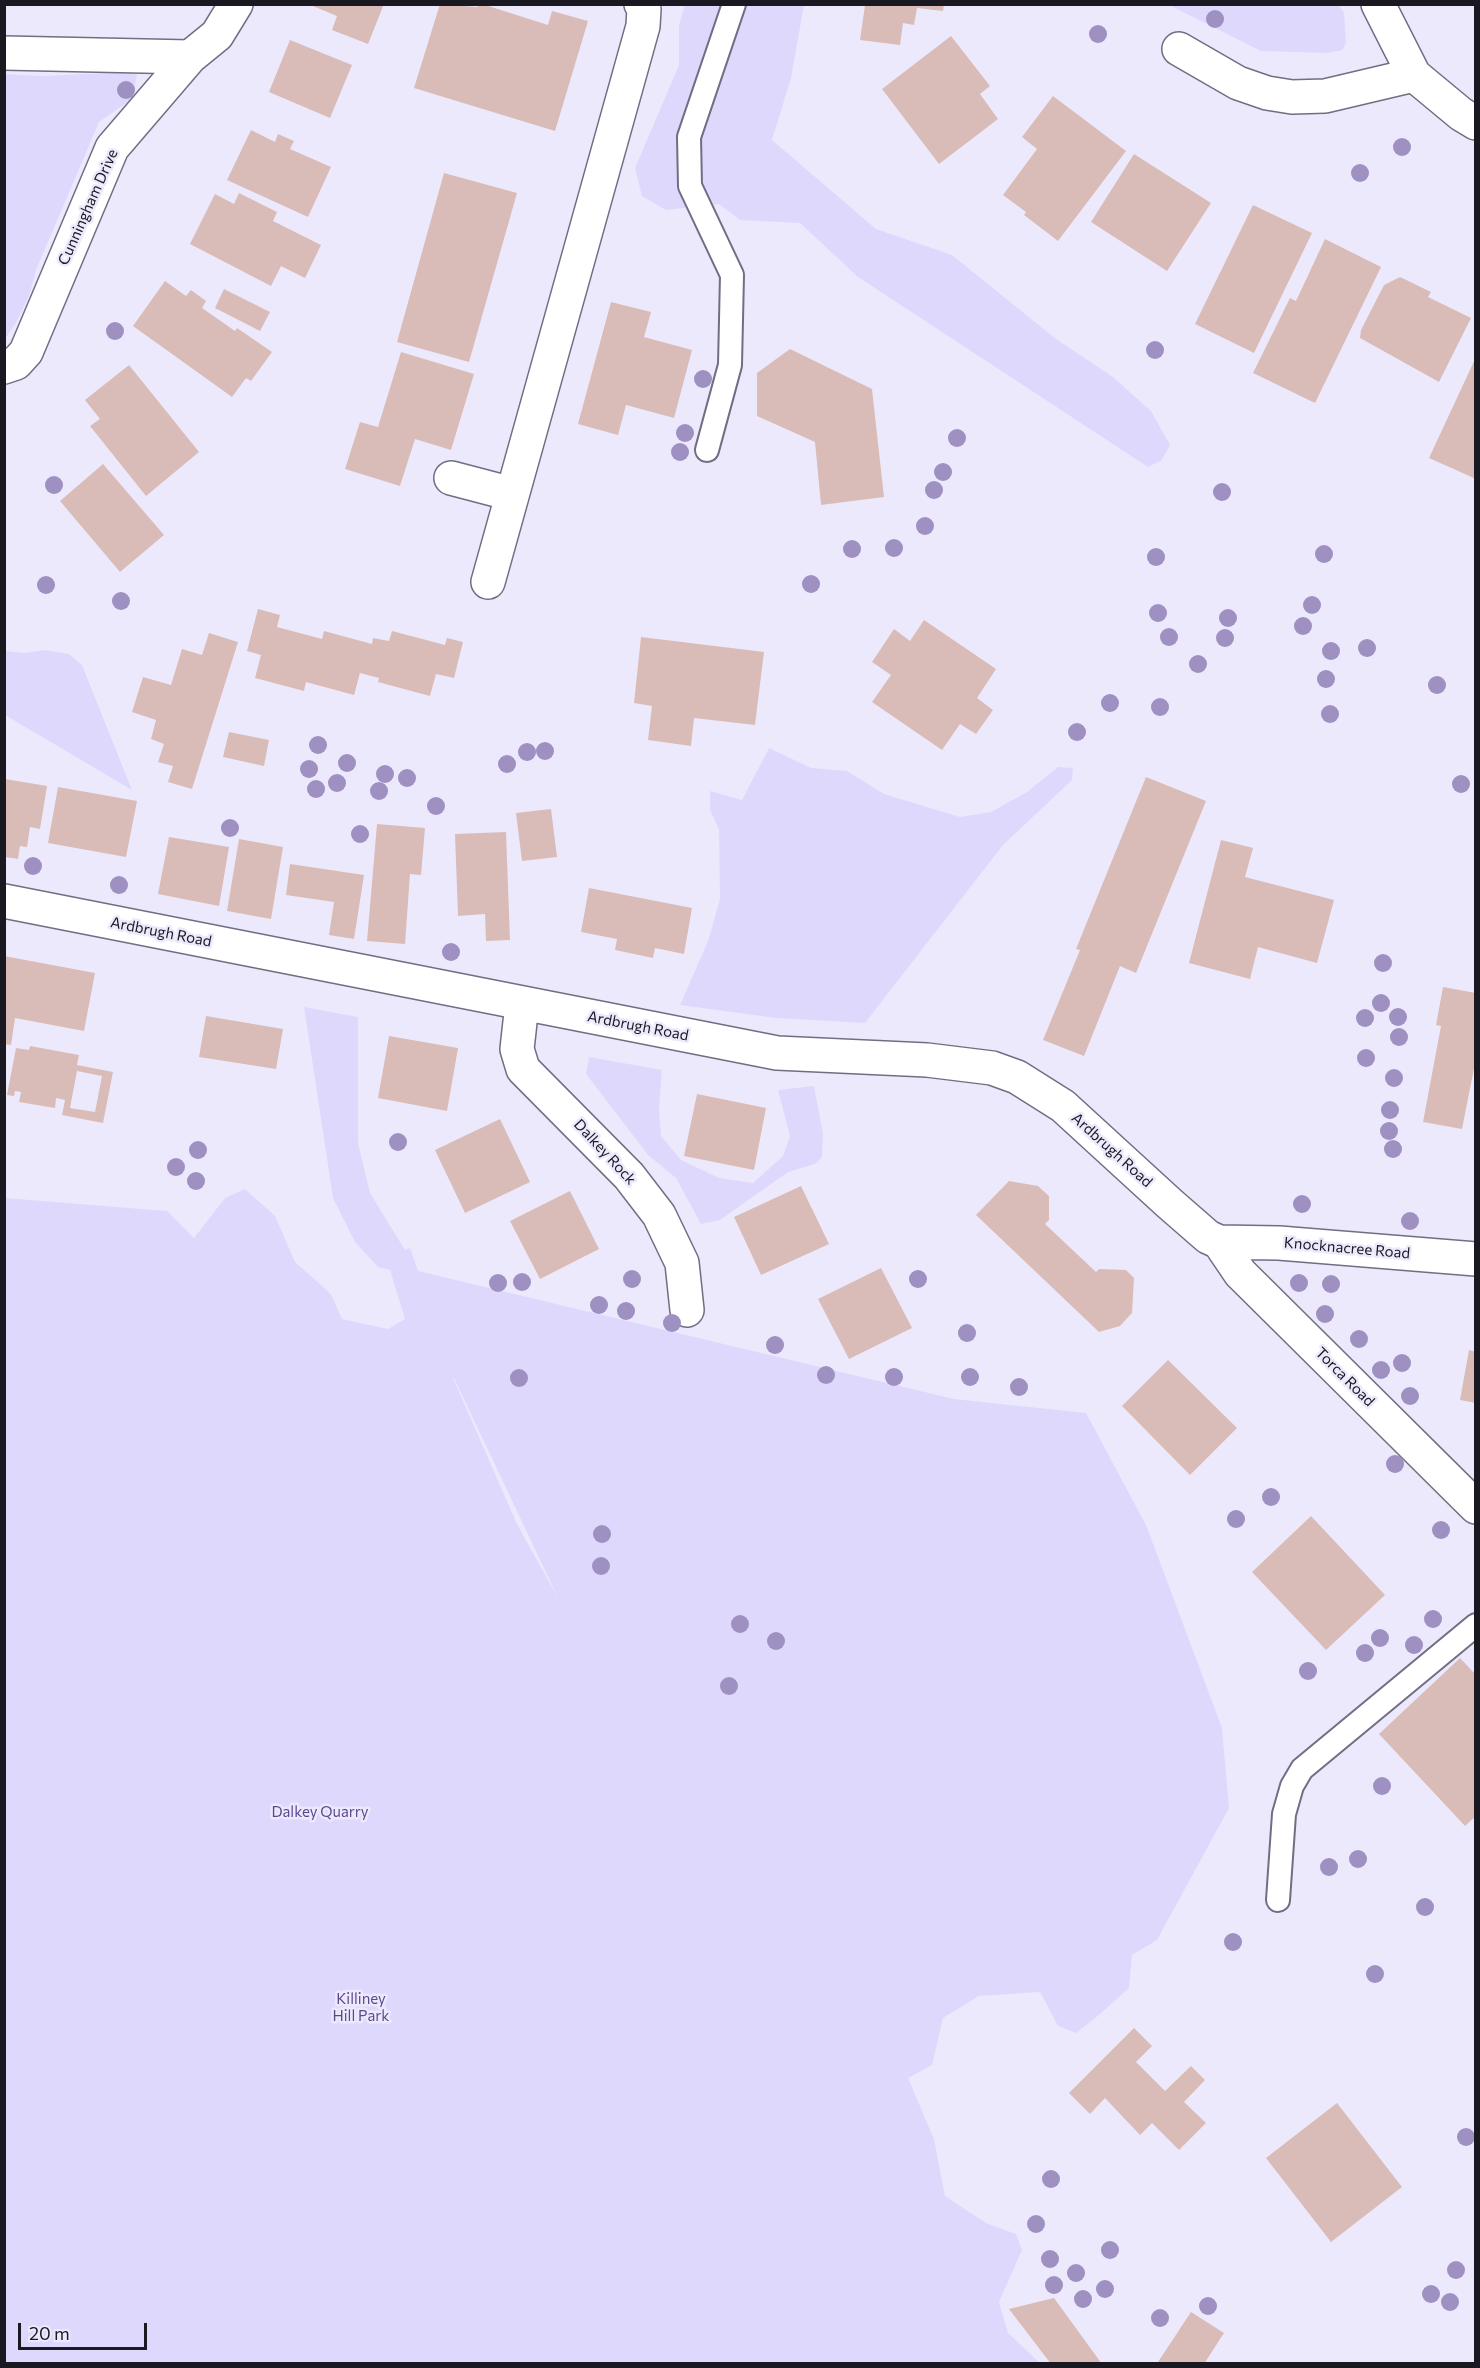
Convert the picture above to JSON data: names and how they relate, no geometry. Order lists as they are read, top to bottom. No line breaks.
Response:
{"streets":{"street":["Cunningham Drive","Ardbrugh Road","Dalkey Rock","Knocknacree Road","Torca Road"]},"crossings":[["Ardbrugh Road","Dalkey Rock"],["Ardbrugh Road","Knocknacree Road"],["Ardbrugh Road","Torca Road"],["Knocknacree Road","Torca Road"]],"parks":["Dalkey Quarry","Killiney Hill Park"],"scale_bar":"20 m"}
